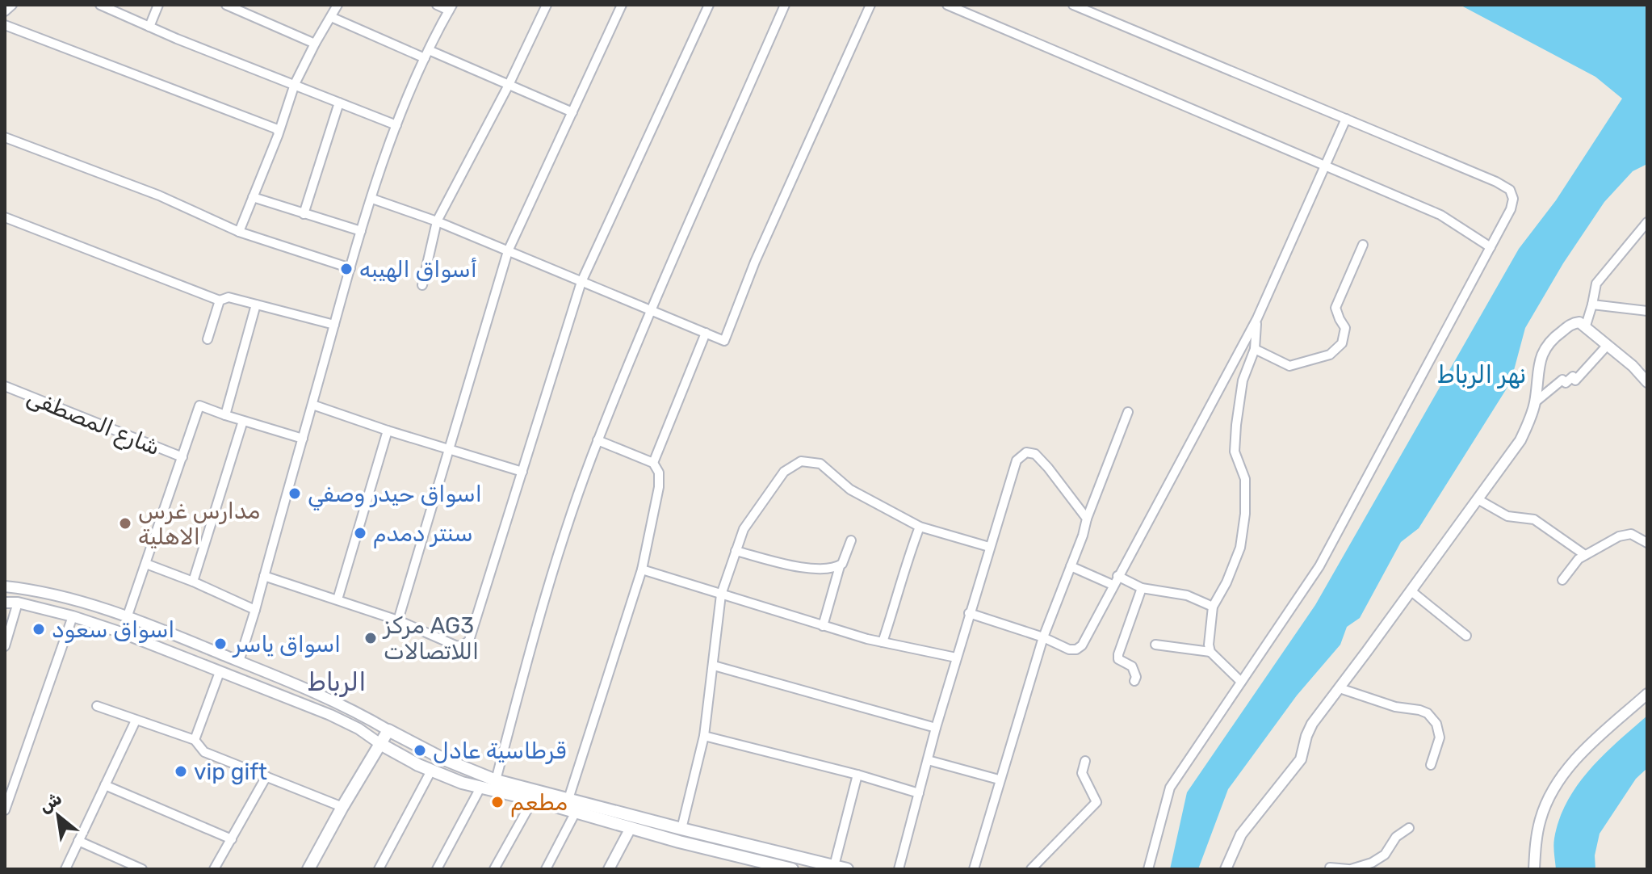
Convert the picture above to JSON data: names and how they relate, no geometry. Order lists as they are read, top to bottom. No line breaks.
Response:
{"streets":{"street":["شارع المصطفى"]},"districts":["الرباط"],"water":["نهر الرباط"],"places":["أسواق الهيبه","اسواق حيدر وصفي","مدارس غرس الاهلية","سنتر دمدم","اسواق سعود","مركز AG3 اللاتصالات","اسواق ياسر","قرطاسية عادل","vip gift","مطعم"],"north":"top left"}
